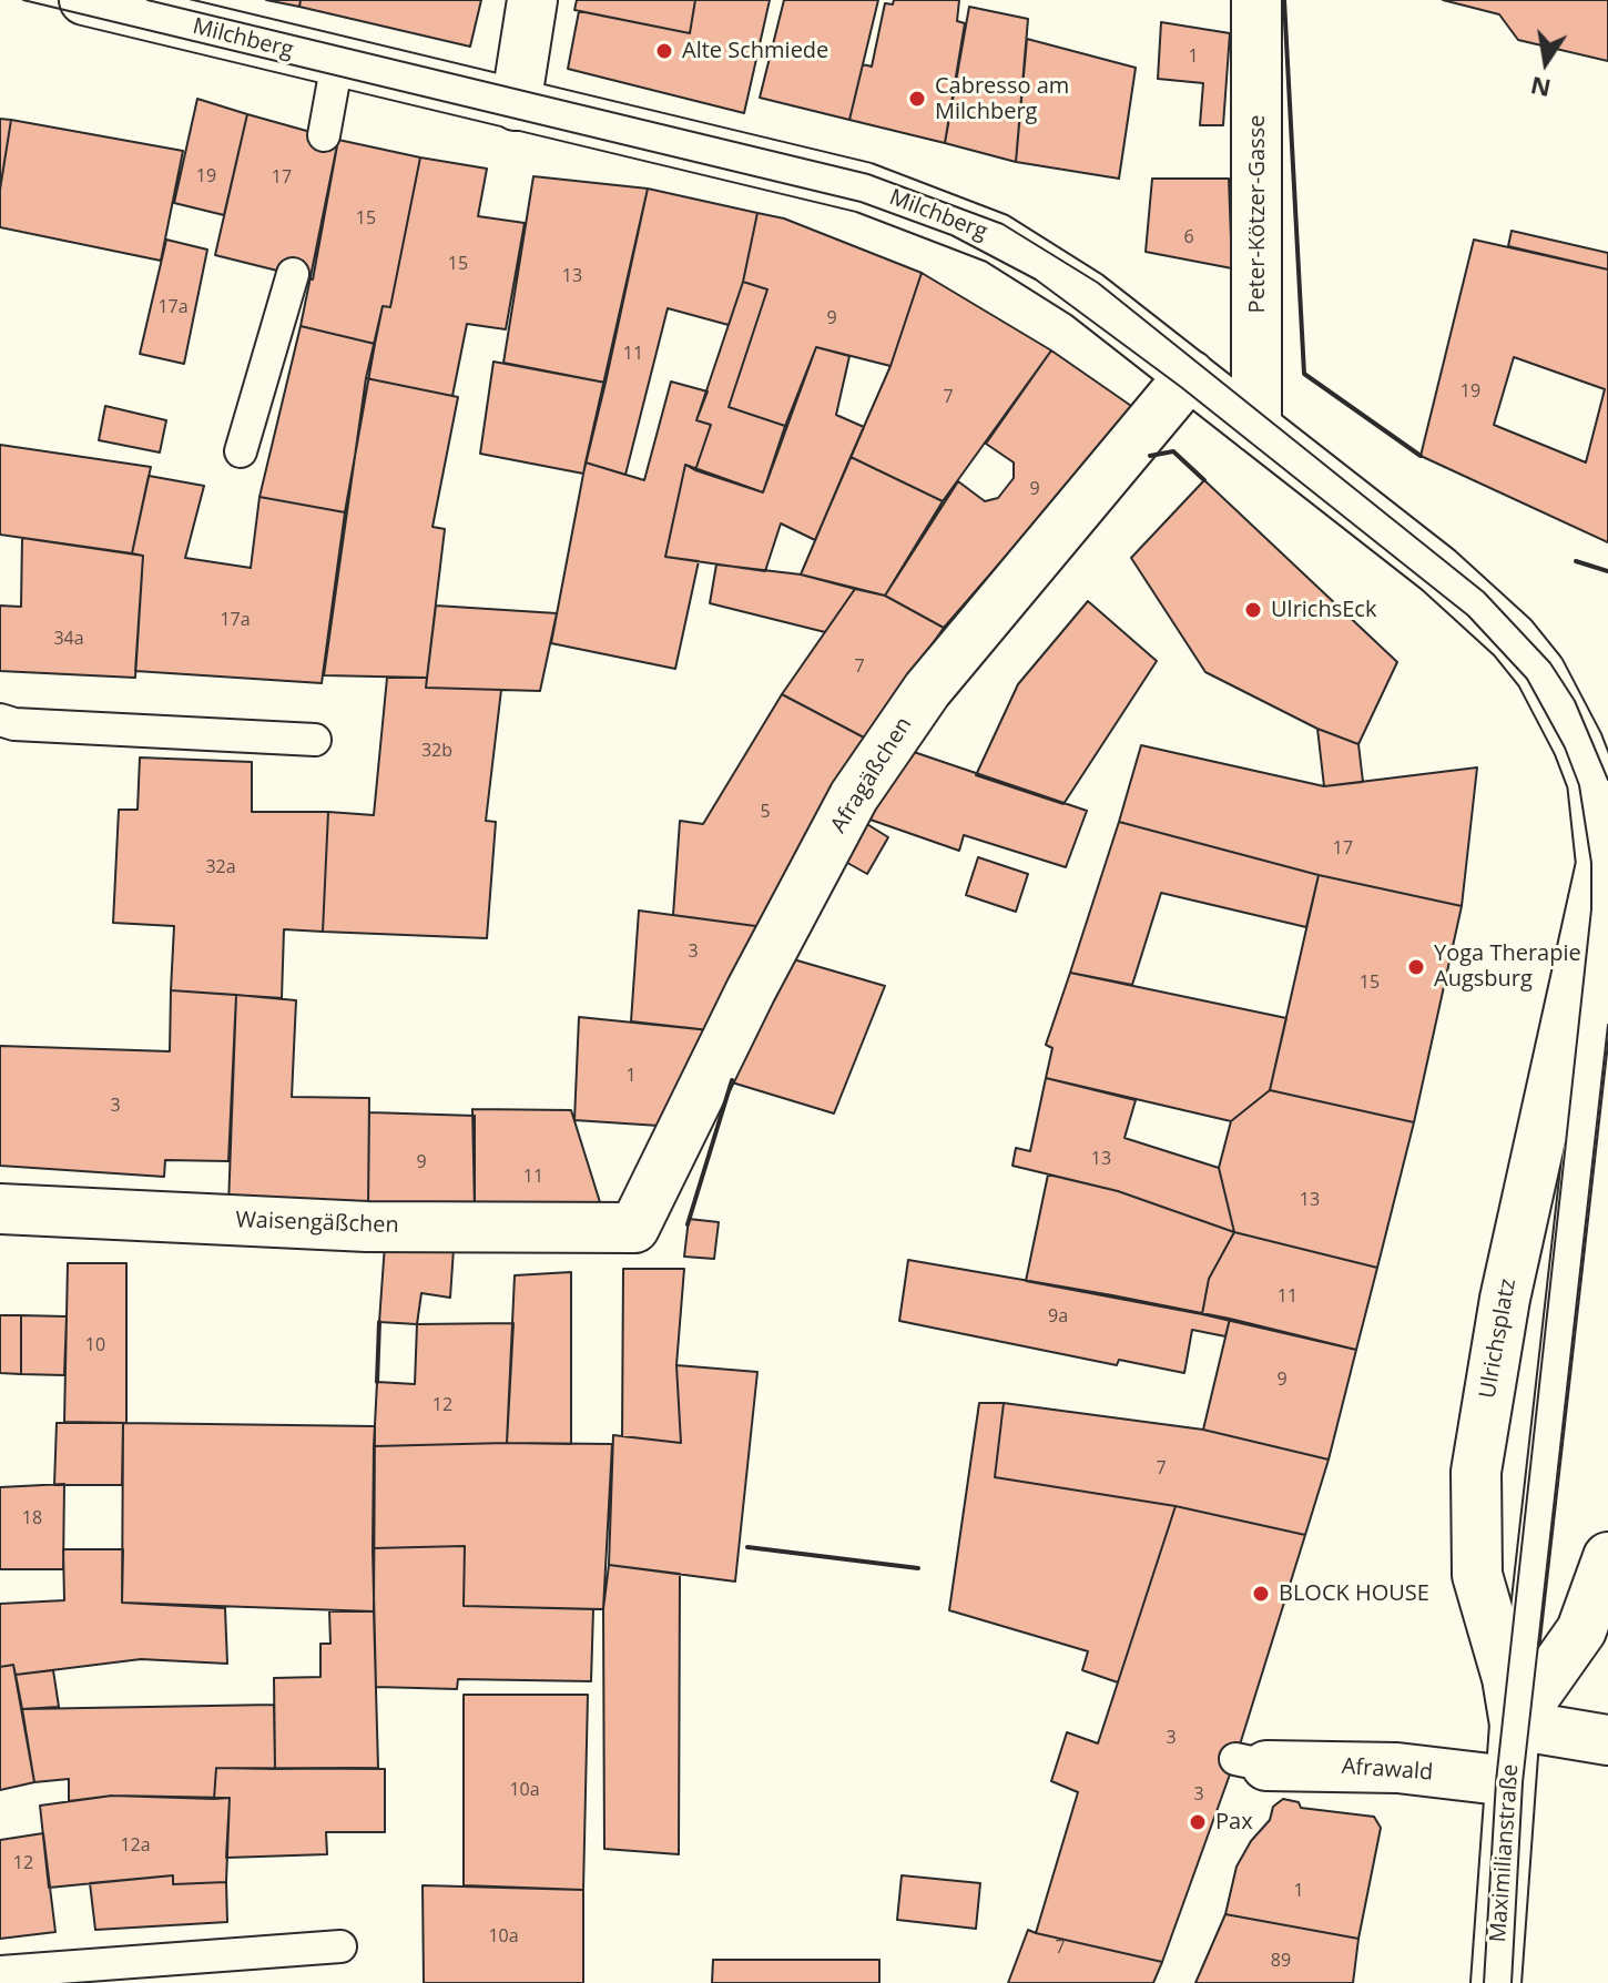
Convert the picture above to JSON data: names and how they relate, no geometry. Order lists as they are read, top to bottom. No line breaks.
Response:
{"streets":{"street":["Milchberg","Peter-Kötzer-Gasse","Afragäßchen","Waisengäßchen","Ulrichsplatz","Afrawald","Maximilianstraße"]},"crossings":[["Milchberg","Peter-Kötzer-Gasse"],["Milchberg","Afragäßchen"],["Milchberg","Ulrichsplatz"],["Afragäßchen","Waisengäßchen"],["Ulrichsplatz","Maximilianstraße"],["Afrawald","Maximilianstraße"]],"places":["Alte Schmiede","Cabresso am Milchberg","UlrichsEck","Yoga Therapie Augsburg","BLOCK HOUSE","Pax"],"house_numbers":["1","19","17","15","6","15","13","17a","9","11","19","7","9","17a","34a","7","32b","5","17","32a","3","15","1","3","13","9","11","13","11","9a","10","9","12","7","18","3","10a","3","12a","12","1","10a","7","89"],"north":"bottom"}
